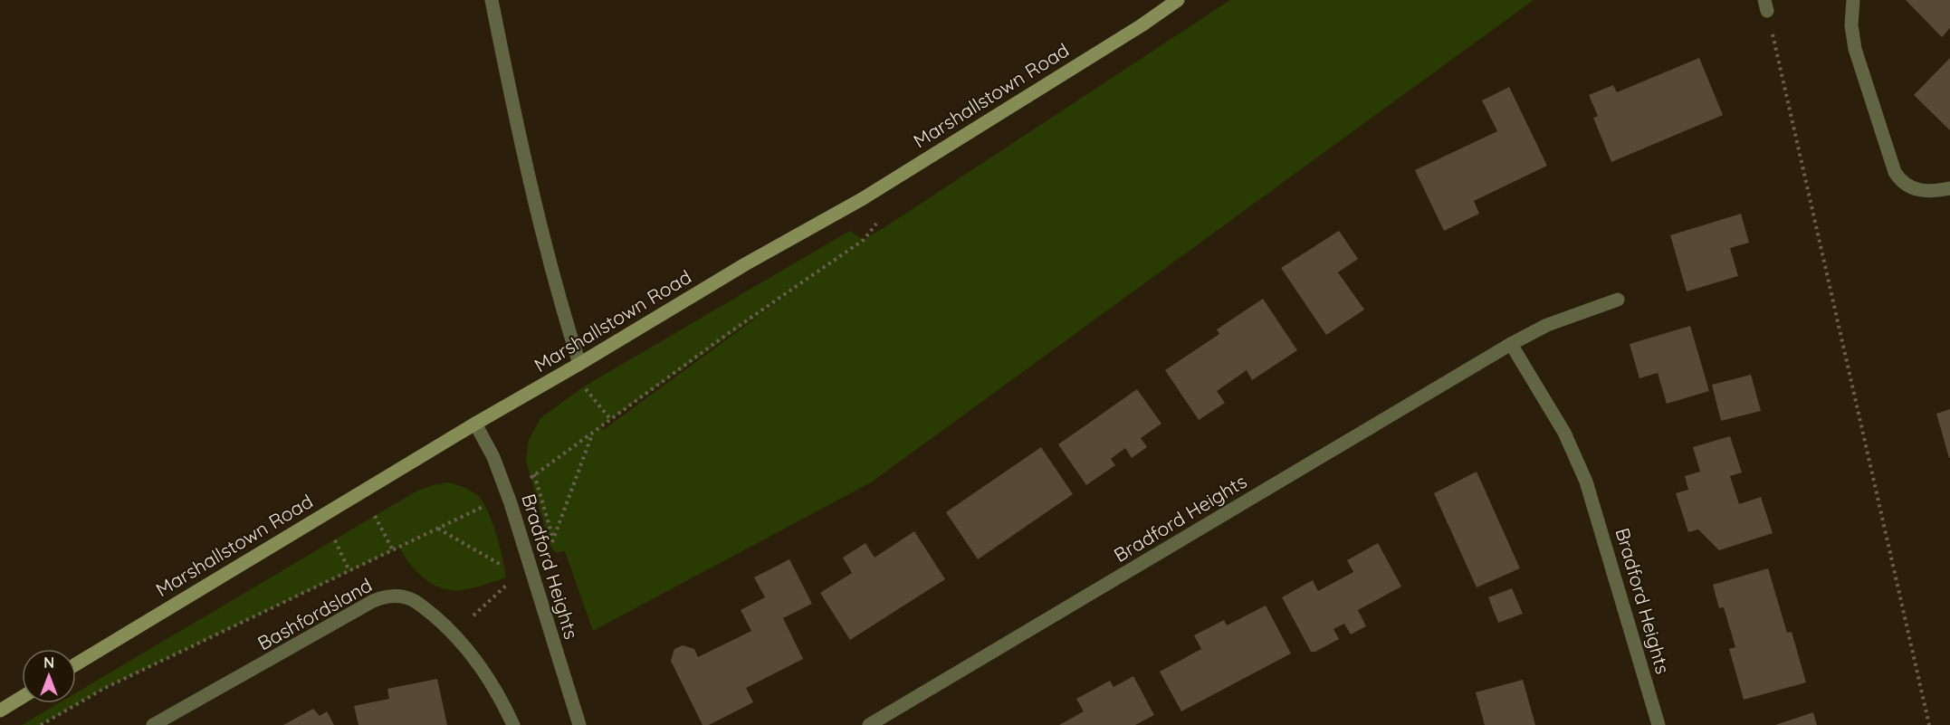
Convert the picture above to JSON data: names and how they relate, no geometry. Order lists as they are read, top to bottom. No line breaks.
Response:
{"streets":{"main road":["Marshallstown Road"],"street":["Bradford Heights","Bashfordsland"]},"crossings":[["Marshallstown Road","Bradford Heights"]],"north":"top"}
